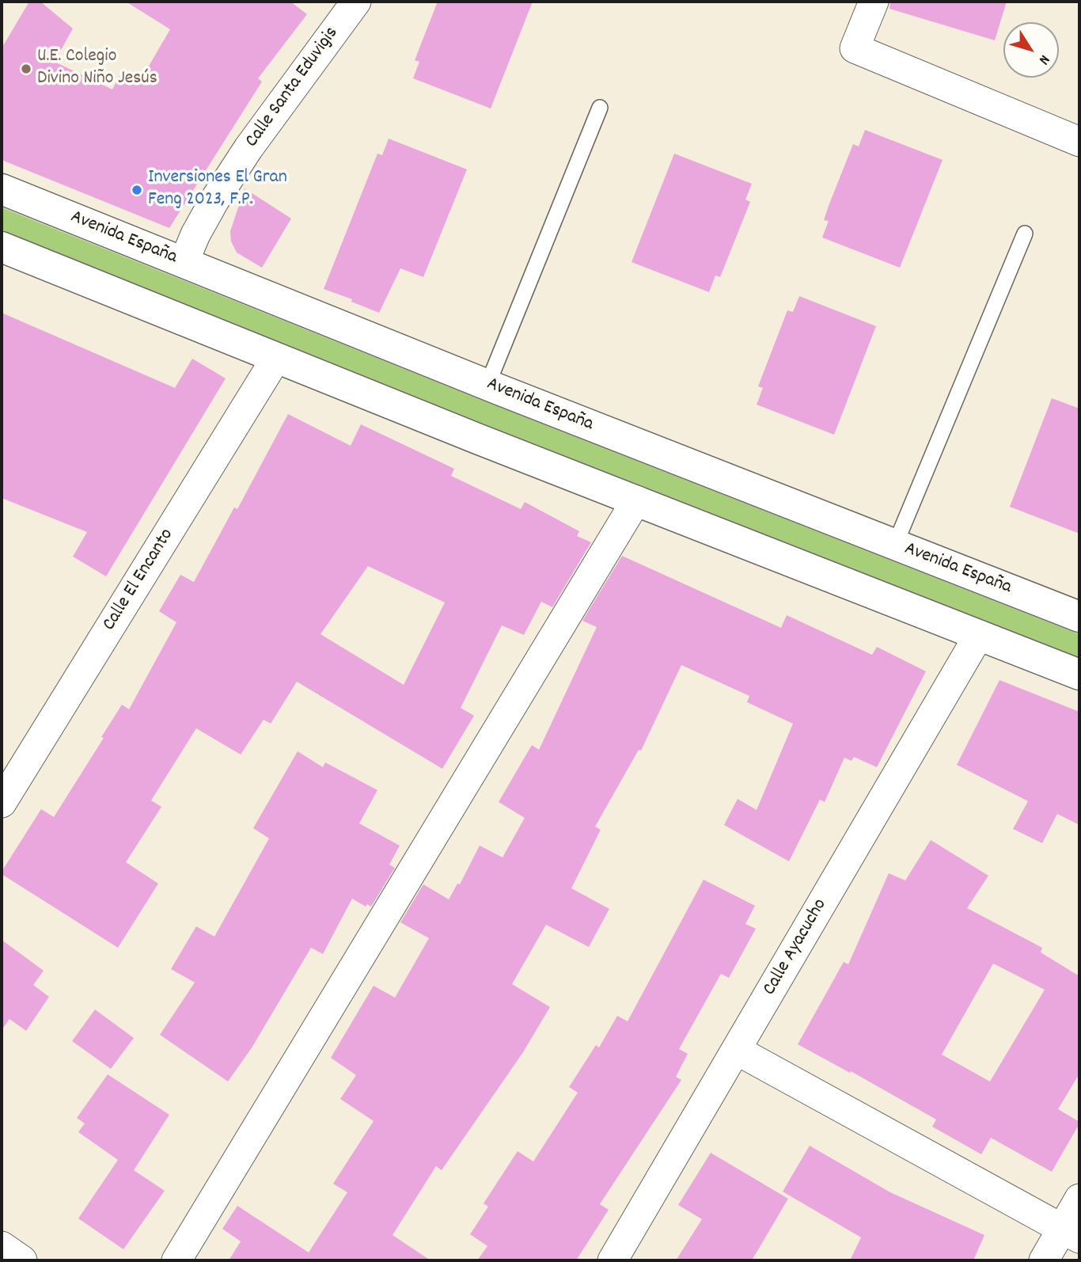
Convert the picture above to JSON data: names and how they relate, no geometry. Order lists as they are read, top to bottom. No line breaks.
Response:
{"streets":{"main road":["Avenida España"],"street":["Calle Santa Eduvigis","Calle El Encanto","Calle Ayacucho"]},"crossings":[["Calle Santa Eduvigis","Avenida España"]],"places":["U.E. Colegio Divino Niño Jesús","Inversiones El Gran Feng 2023, F.P."],"north":"bottom right"}
